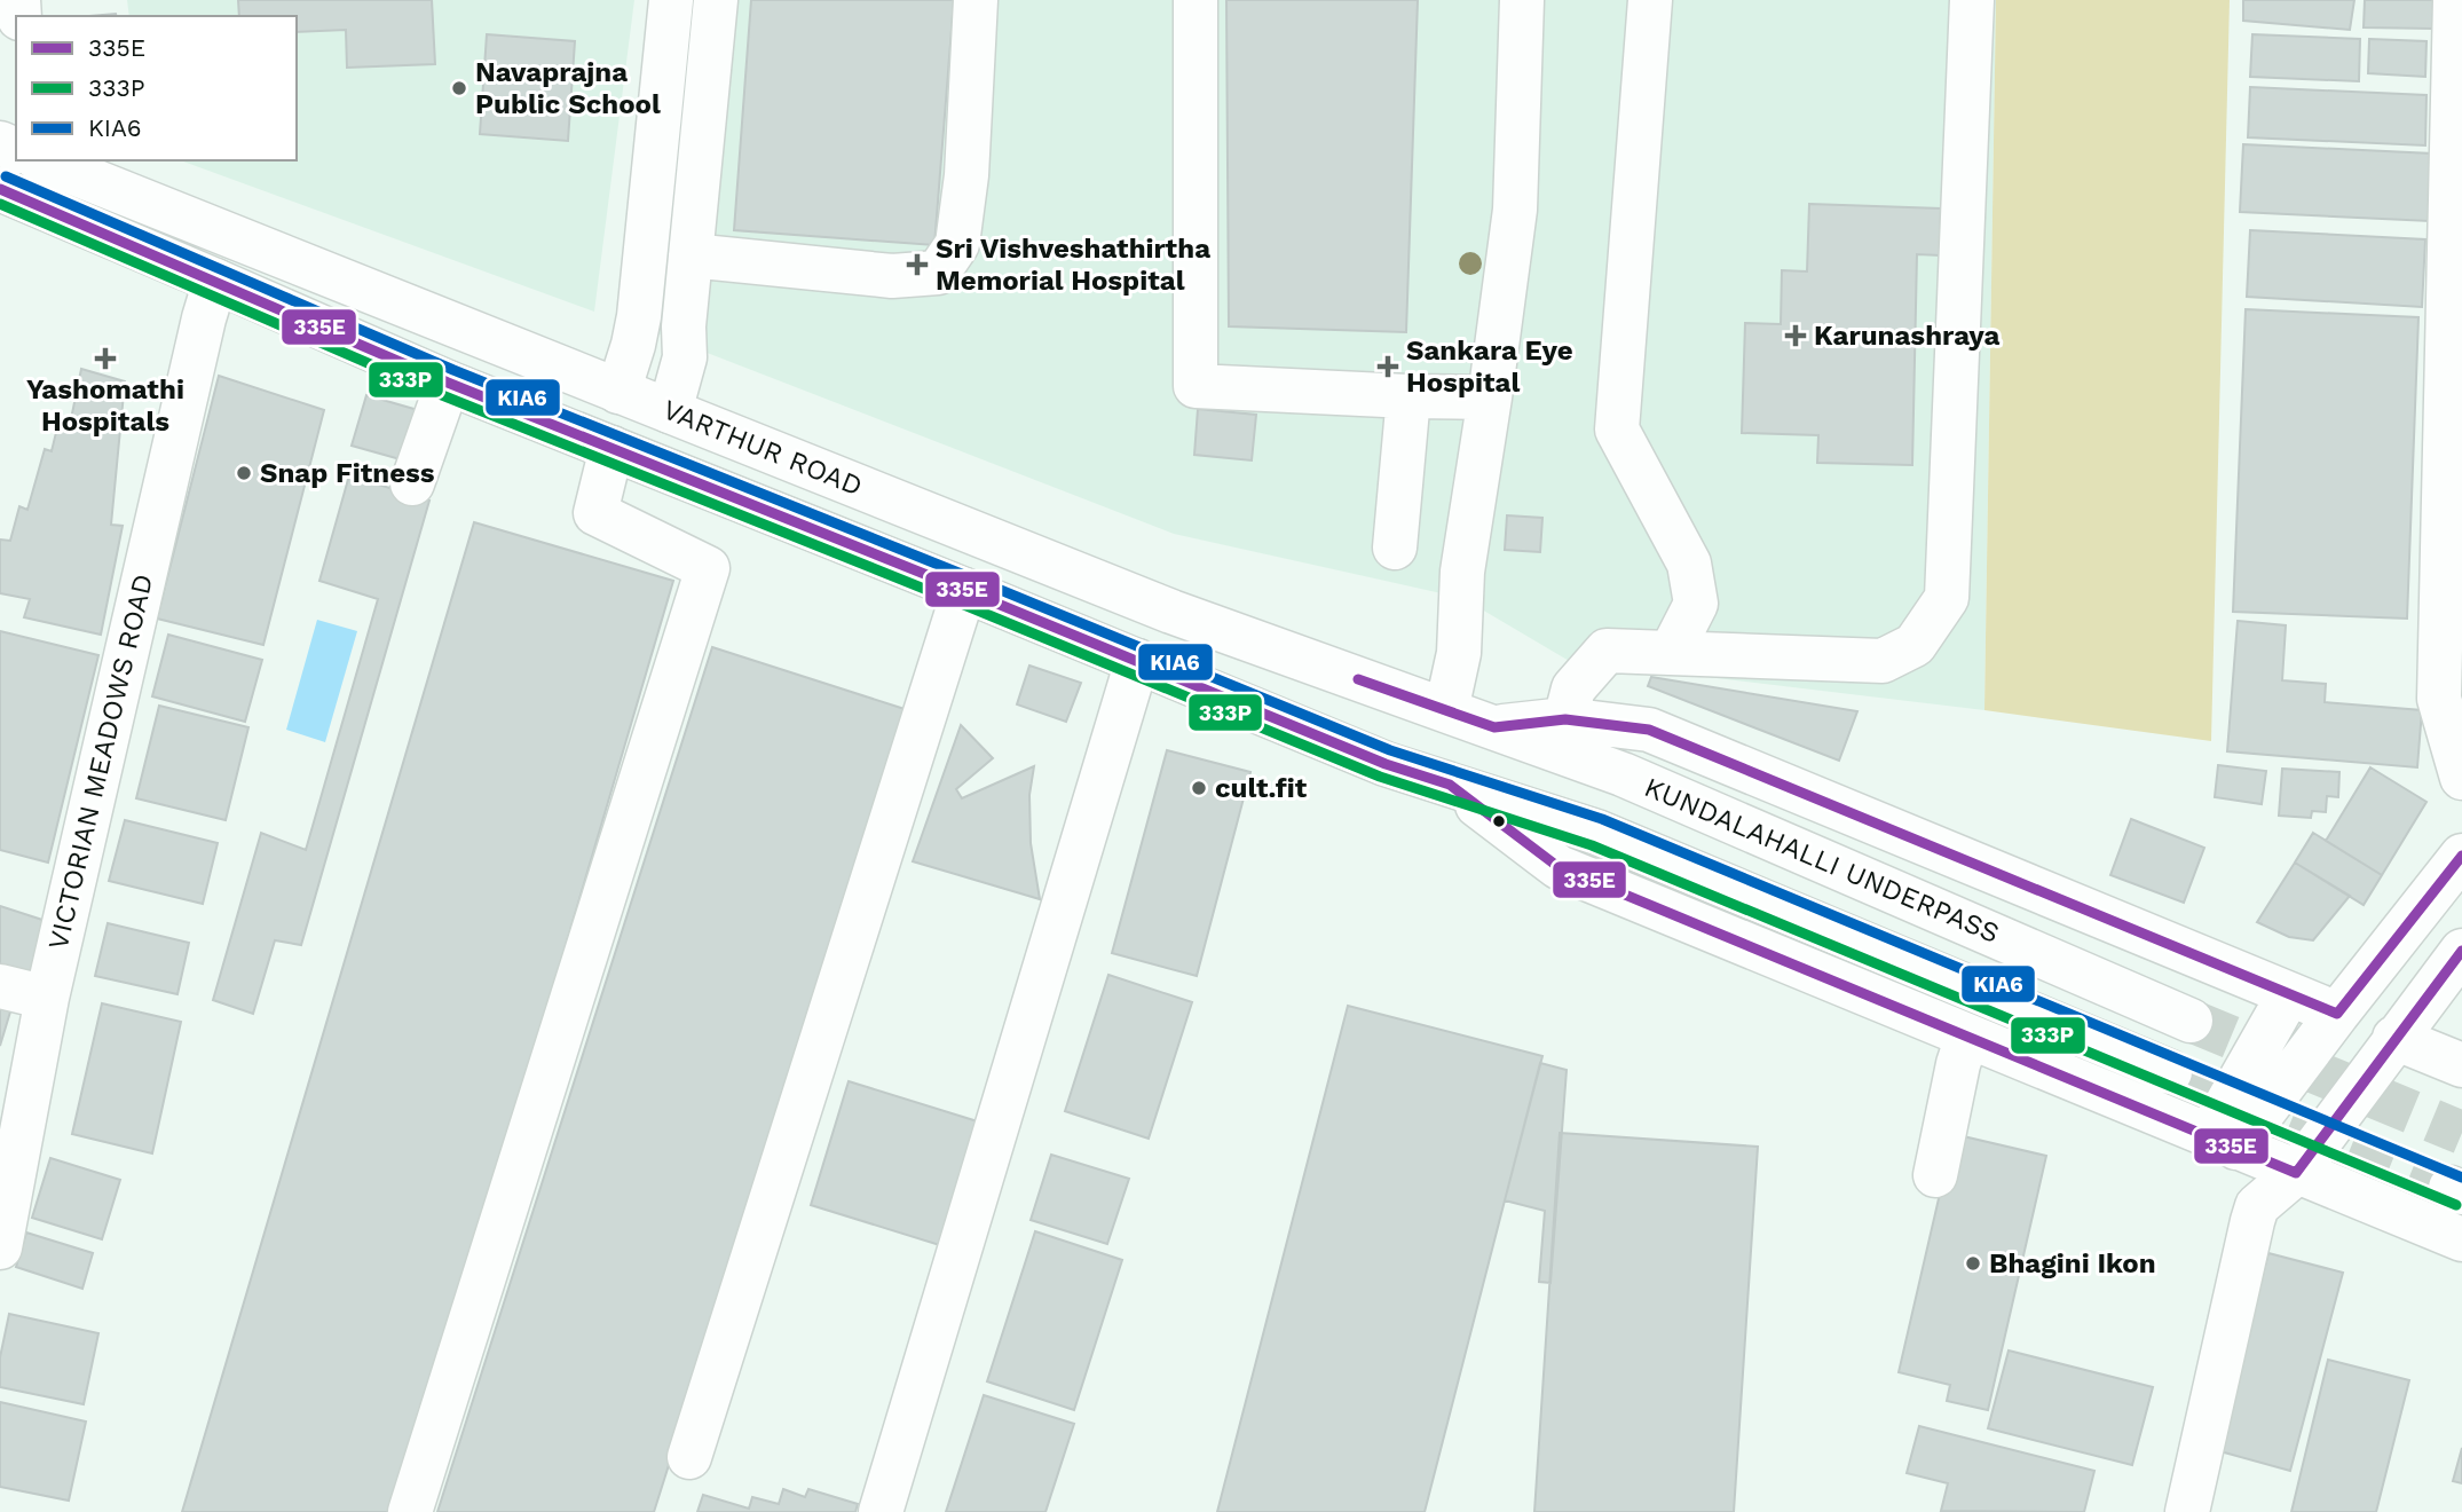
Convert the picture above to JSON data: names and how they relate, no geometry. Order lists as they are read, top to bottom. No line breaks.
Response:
{"streets":{"main road":["VARTHUR ROAD","VICTORIAN MEADOWS ROAD","KUNDALAHALLI UNDERPASS"]},"crossings":[["VARTHUR ROAD","VICTORIAN MEADOWS ROAD"],["VARTHUR ROAD","KUNDALAHALLI UNDERPASS"]],"places":{"other":["Navaprajna Public School","Snap Fitness","cult.fit","Bhagini Ikon"],"health":["Sri Vishveshathirtha Memorial Hospital","Karunashraya","Yashomathi Hospitals","Sankara Eye Hospital"]},"lines":["transit line KIA6","transit line 335E","transit line 333P"],"legend":["335E","333P","KIA6"]}
